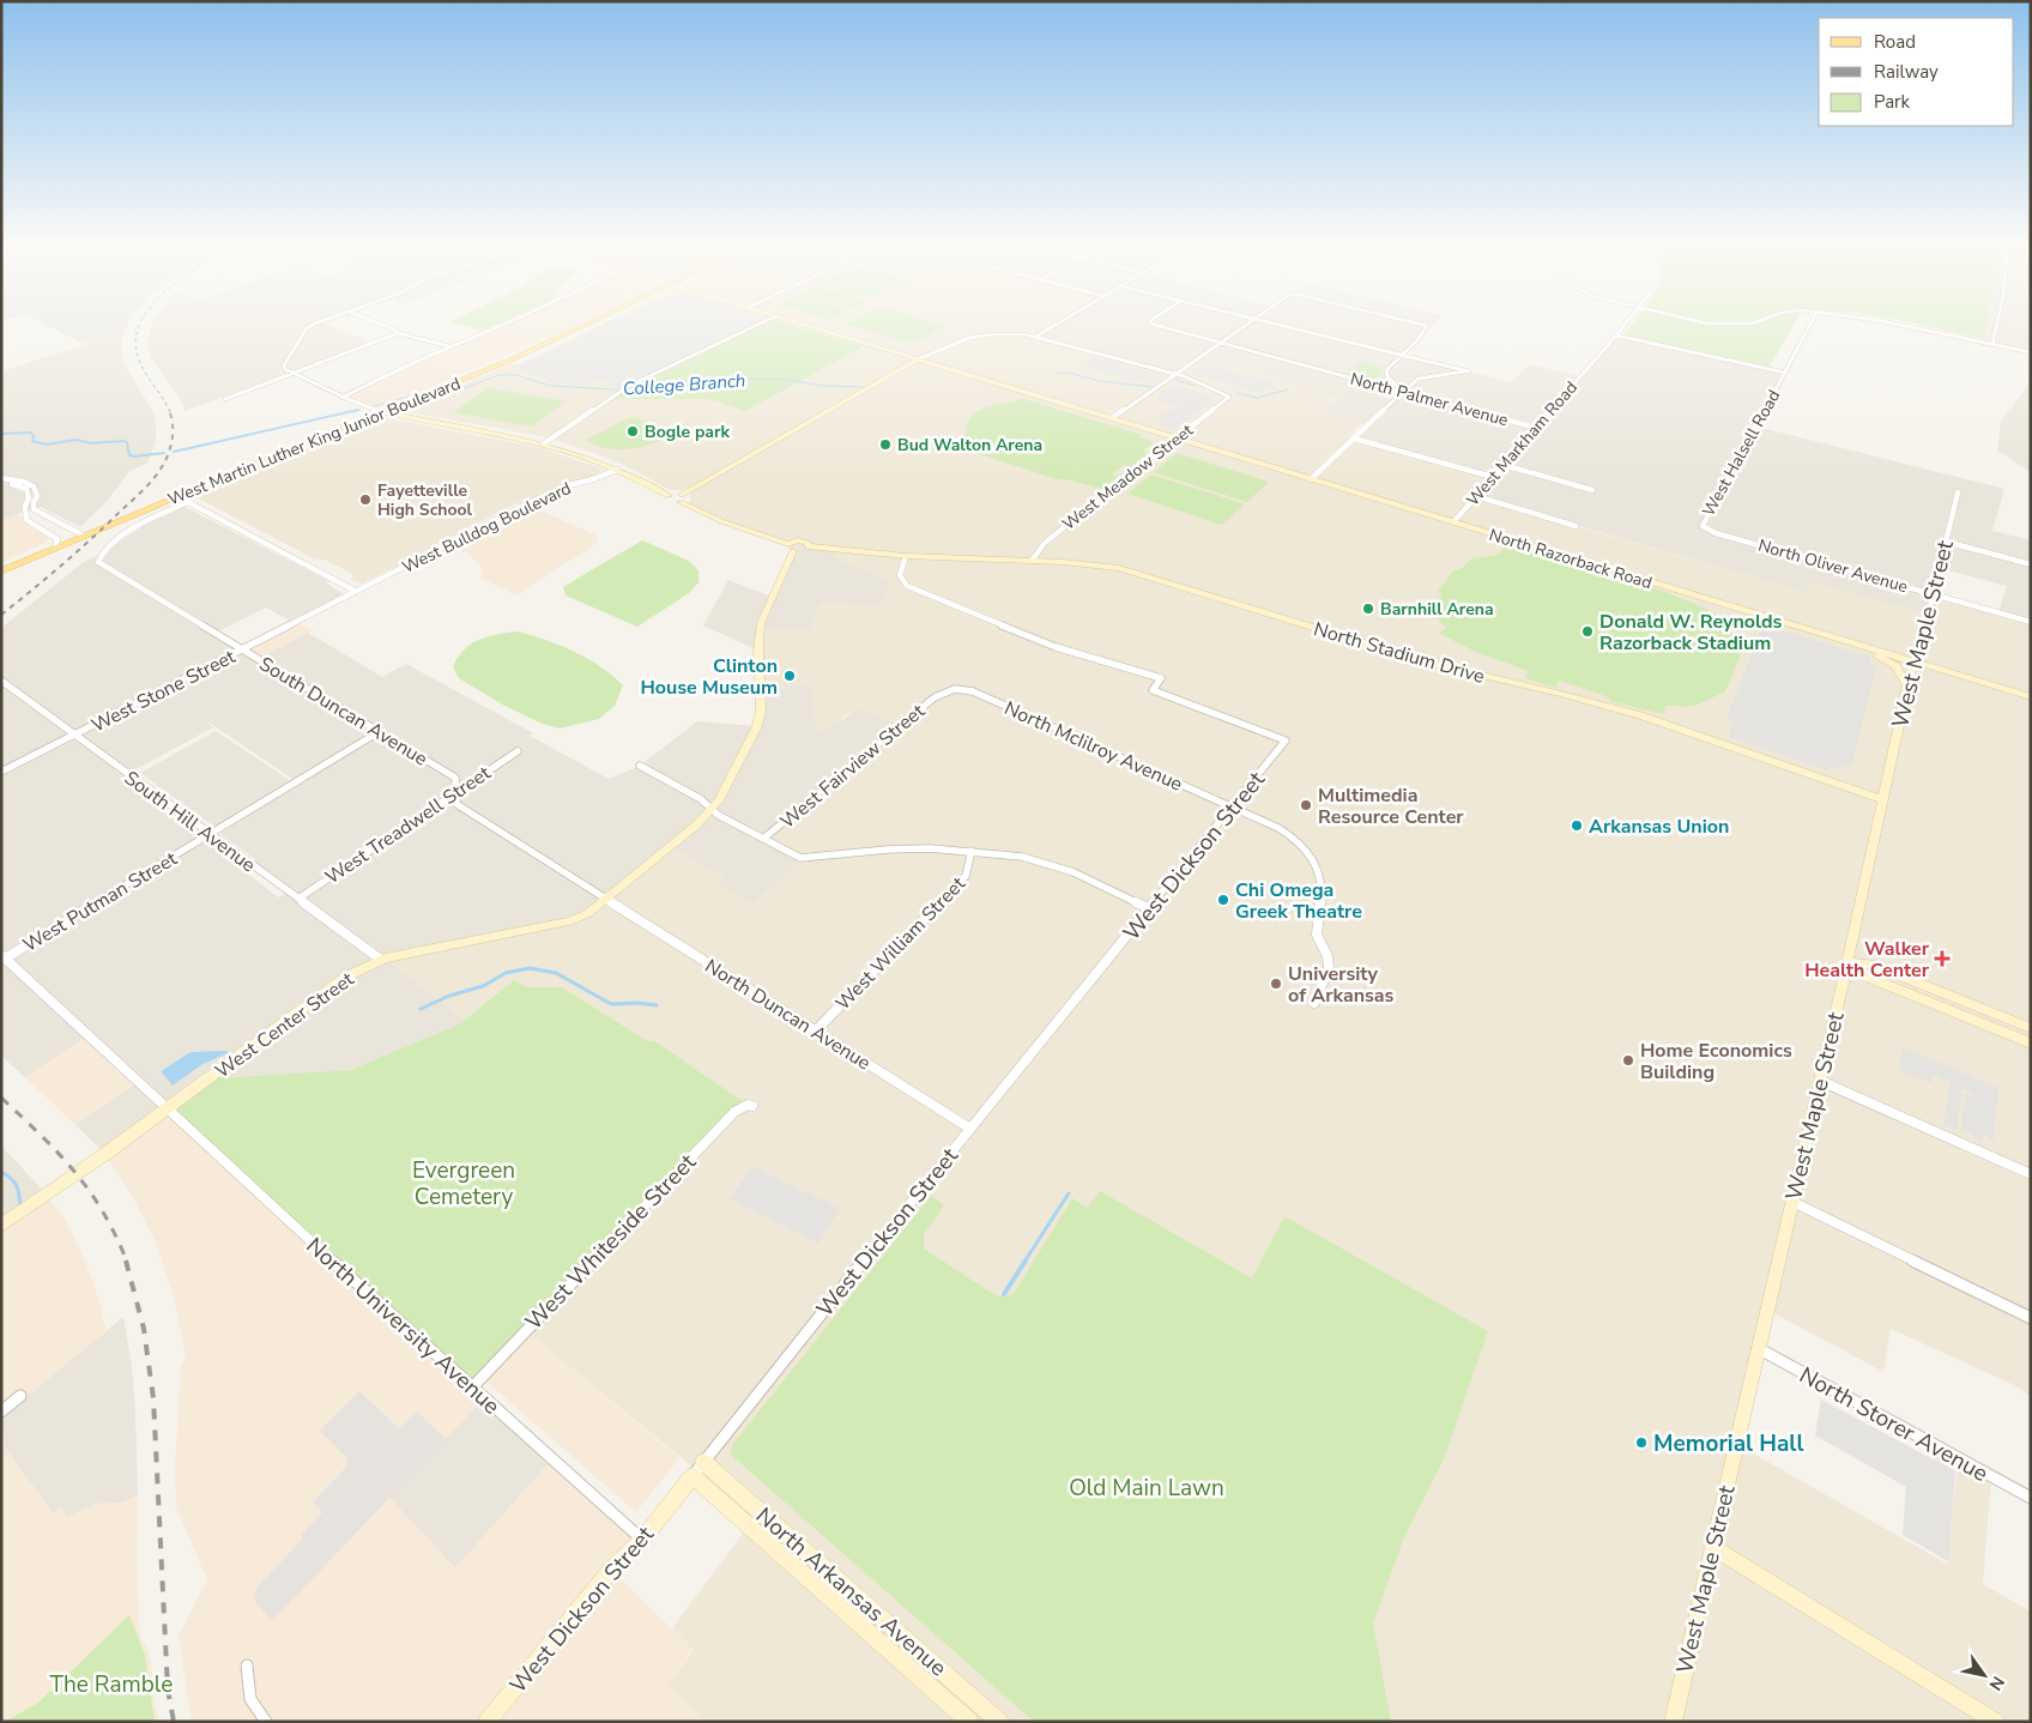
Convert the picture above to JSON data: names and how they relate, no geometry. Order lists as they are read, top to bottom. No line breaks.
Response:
{"streets":{"main road":["West Martin Luther King Junior Boulevard","North Razorback Road","West Maple Street"],"street":["North Palmer Avenue","West Markham Road","West Halsell Road","West Meadow Street","West Bulldog Boulevard","North Oliver Avenue","North Stadium Drive","West Stone Street","South Duncan Avenue","North McIilroy Avenue","West Fairview Street","South Hill Avenue","West Treadwell Street","West Dickson Street","West Putman Street","West William Street","North Duncan Avenue","West Center Street","West Whiteside Street","North University Avenue","North Storer Avenue","North Arkansas Avenue"]},"crossings":[["North Palmer Avenue","West Markham Road"],["West Markham Road","North Razorback Road"],["West Halsell Road","North Oliver Avenue"],["West Meadow Street","North Razorback Road"],["West Meadow Street","North Stadium Drive"],["West Bulldog Boulevard","West Stone Street"],["North Razorback Road","West Maple Street"],["North Oliver Avenue","West Maple Street"],["West Maple Street","North Stadium Drive"],["West Maple Street","North Storer Avenue"],["North Stadium Drive","West Dickson Street"],["West Stone Street","South Duncan Avenue"],["West Stone Street","South Hill Avenue"],["South Duncan Avenue","West Treadwell Street"],["South Duncan Avenue","West Putman Street"],["South Duncan Avenue","North Duncan Avenue"],["South Duncan Avenue","West Center Street"],["North McIilroy Avenue","West Fairview Street"],["North McIilroy Avenue","West Dickson Street"],["South Hill Avenue","West Treadwell Street"],["South Hill Avenue","West Putman Street"],["South Hill Avenue","West Center Street"],["West Dickson Street","North Duncan Avenue"],["West Dickson Street","North University Avenue"],["West Dickson Street","North Arkansas Avenue"],["West Putman Street","North University Avenue"],["West William Street","North Duncan Avenue"],["North Duncan Avenue","West Center Street"],["West Center Street","North University Avenue"],["West Whiteside Street","North University Avenue"]],"water":["College Branch"],"parks":["Evergreen Cemetery","Old Main Lawn","The Ramble"],"places":{"other":["Bogle park","Bud Walton Arena","Fayetteville High School","Barnhill Arena","Donald W. Reynolds Razorback Stadium","Clinton House Museum","Multimedia Resource Center","Arkansas Union","Chi Omega Greek Theatre","University of Arkansas","Home Economics Building","Memorial Hall"],"health":["Walker Health Center"]},"legend":["Road","Railway","Park"],"north":"bottom right"}
